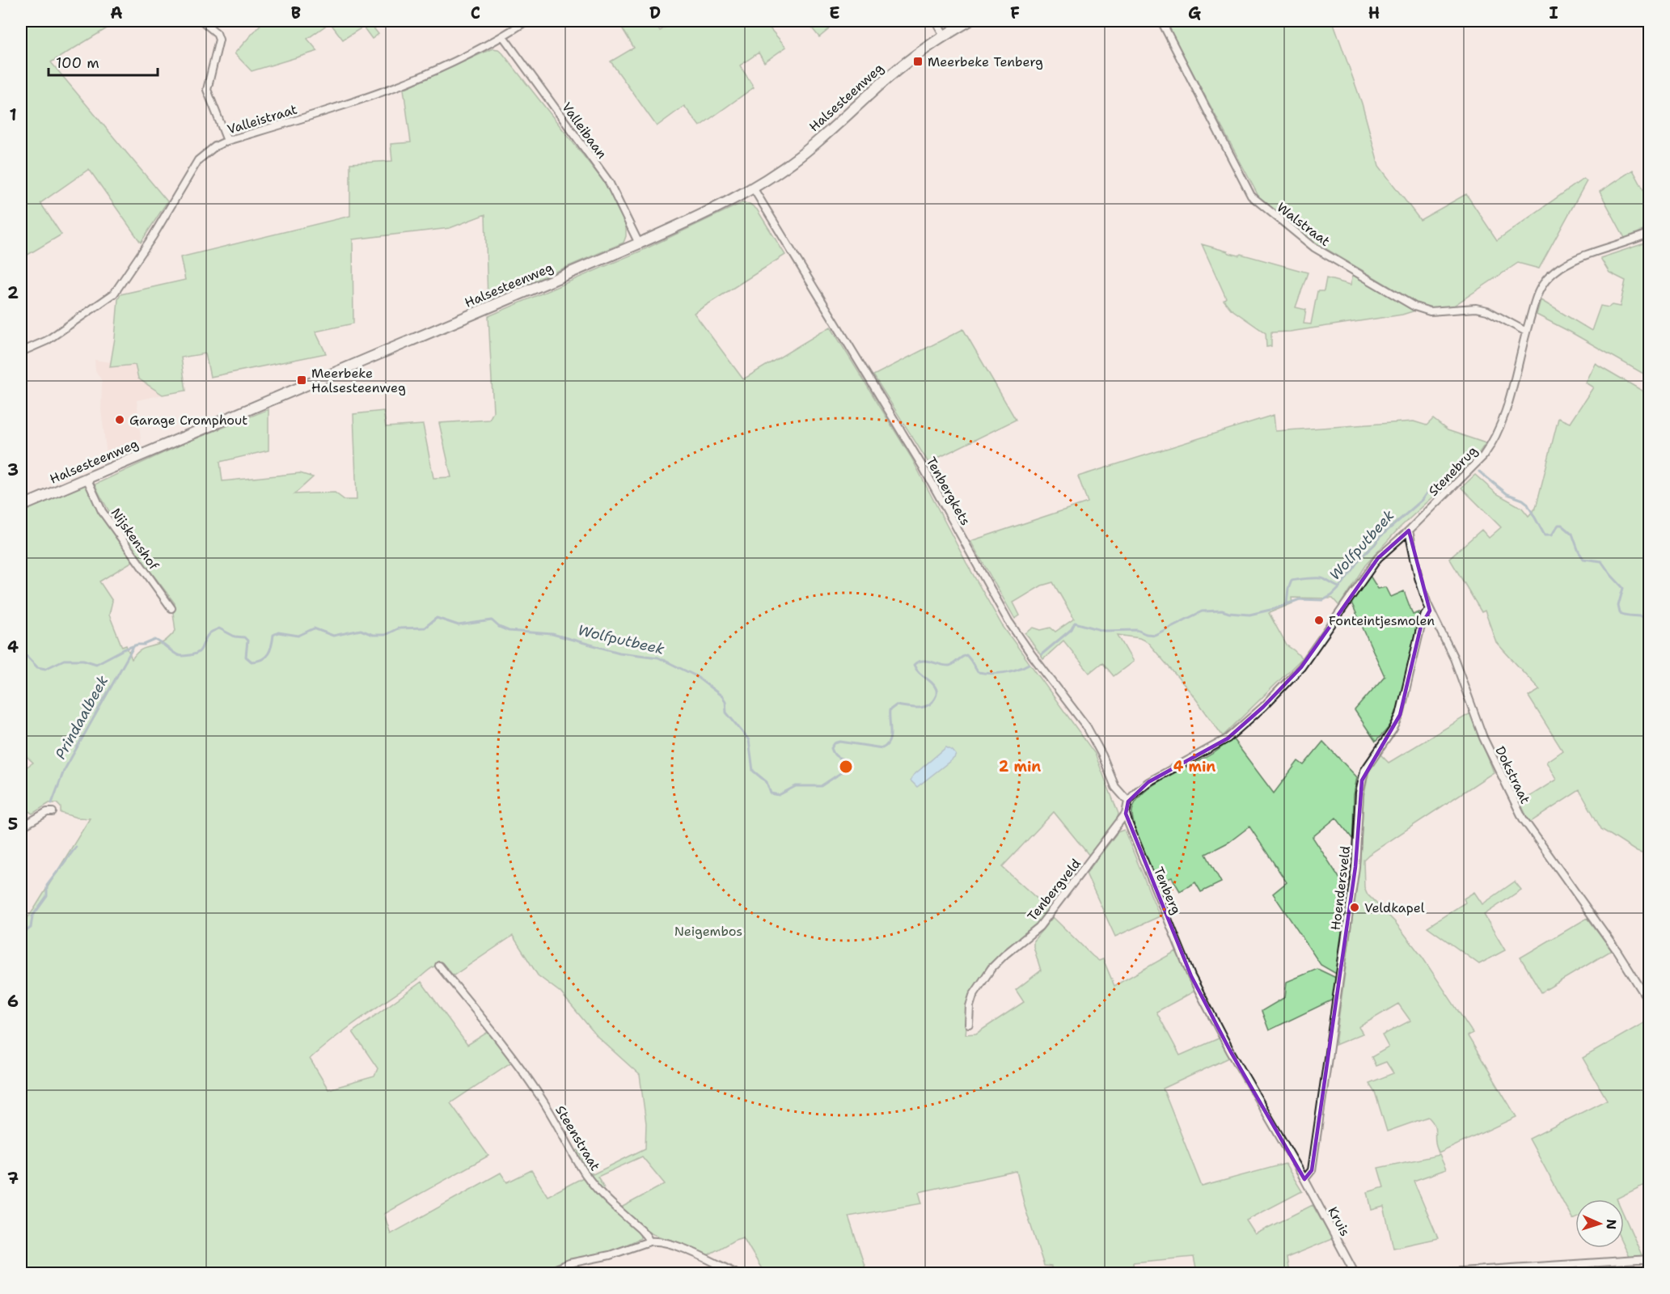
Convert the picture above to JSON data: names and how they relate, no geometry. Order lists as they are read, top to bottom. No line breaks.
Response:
{"streets":{"main road":["Halsesteenweg"],"street":["Valleistraat","Valleibaan","Walstraat","Stenebrug","Tenbergkets","Nijskenshof","Dokstraat","Hoendersveld","Tenbergveld","Tenberg","Steenstraat","Kruis"]},"crossings":[["Halsesteenweg","Valleibaan"],["Halsesteenweg","Tenbergkets"],["Halsesteenweg","Nijskenshof"],["Valleistraat","Valleibaan"],["Walstraat","Stenebrug"],["Stenebrug","Tenbergkets"],["Stenebrug","Dokstraat"],["Stenebrug","Tenberg"],["Tenbergkets","Tenberg"],["Dokstraat","Hoendersveld"],["Hoendersveld","Tenberg"],["Hoendersveld","Kruis"],["Tenbergveld","Tenberg"],["Tenberg","Kruis"]],"water":["Wolfputbeek","Prindaalbeek"],"parks":["Neigembos"],"places":{"transit":["Meerbeke Tenberg","Meerbeke Halsesteenweg"],"other":["Garage Cromphout","Fonteintjesmolen","Veldkapel"]},"scale_bar":"100 m","north":"right","grid":{"columns":["A","B","C","D","E","F","G","H","I"],"rows":["1","2","3","4","5","6","7"]},"rings":["2 min","4 min"]}
